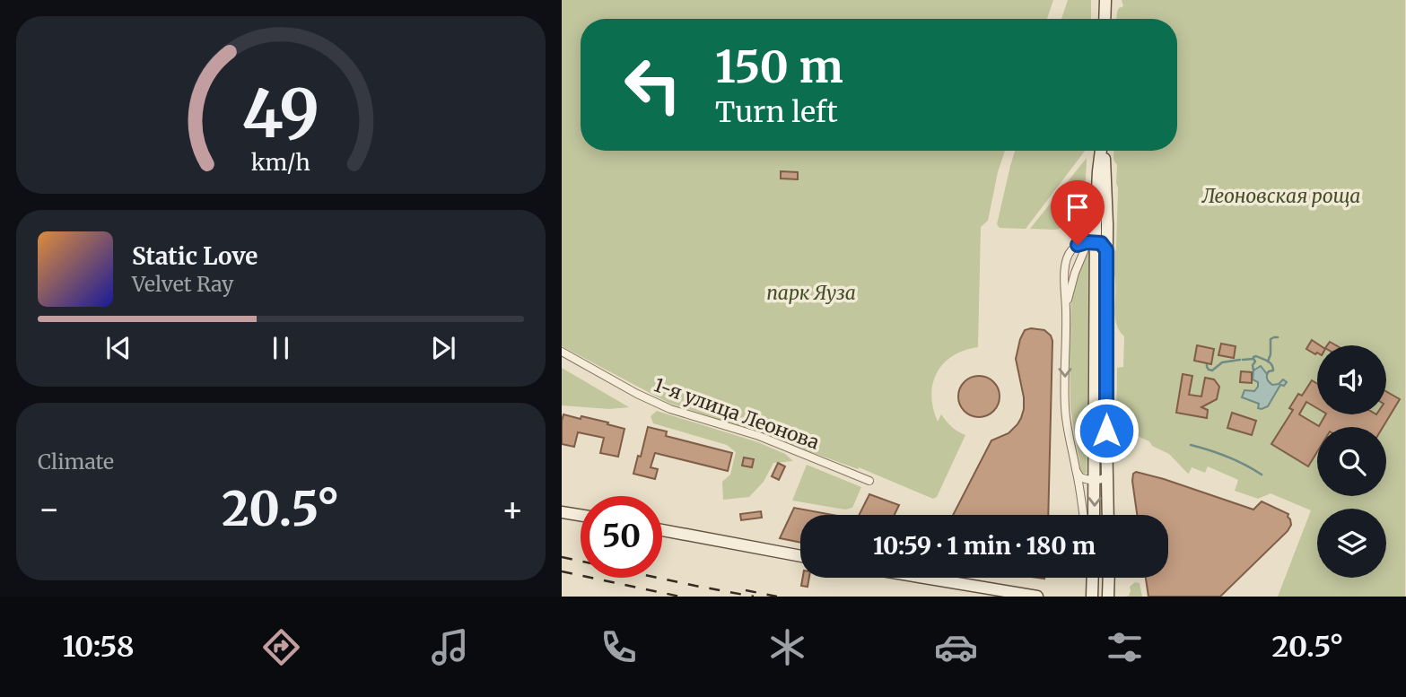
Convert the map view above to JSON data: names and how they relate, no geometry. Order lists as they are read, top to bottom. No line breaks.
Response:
{"streets":{"street":["1-я улица Леонова"]},"parks":["Леоновская роща","парк Яуза"],"page":{"turn":["150 m","Turn left"],"song":["Static Love","Velvet Ray"],"tile":"Climate","heat":["−","20.5°","+"],"limit":"50","trip":"10:59 · 1 min · 180 m","tabs":["10:58","20.5°"],"gauge":["49","km/h"]}}
